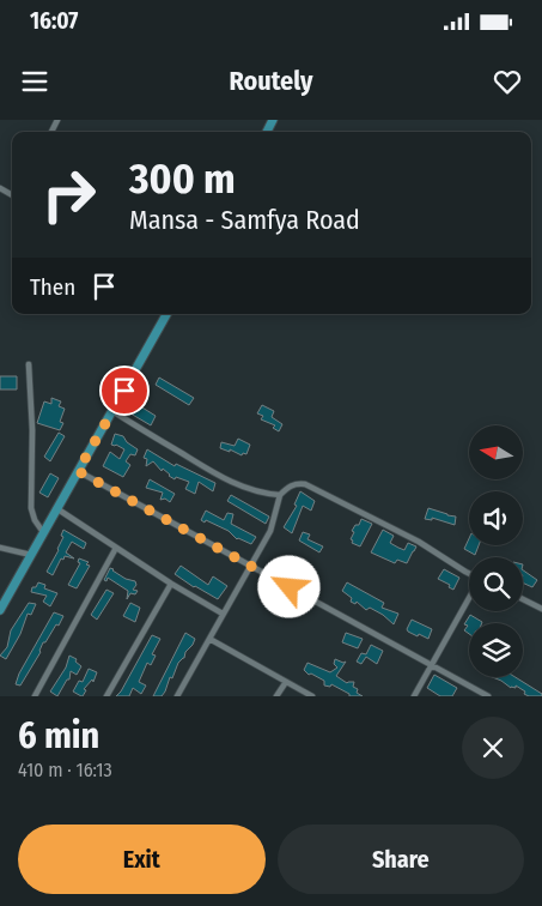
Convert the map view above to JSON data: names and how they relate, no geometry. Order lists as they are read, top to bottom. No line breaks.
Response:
{"north":"left","page":{"status":"16:07","header":"Routely","turn":["300 m","Mansa - Samfya Road"],"then":"Then","heading":["6 min","410 m · 16:13"],"buttons":["Exit","Share"]}}
